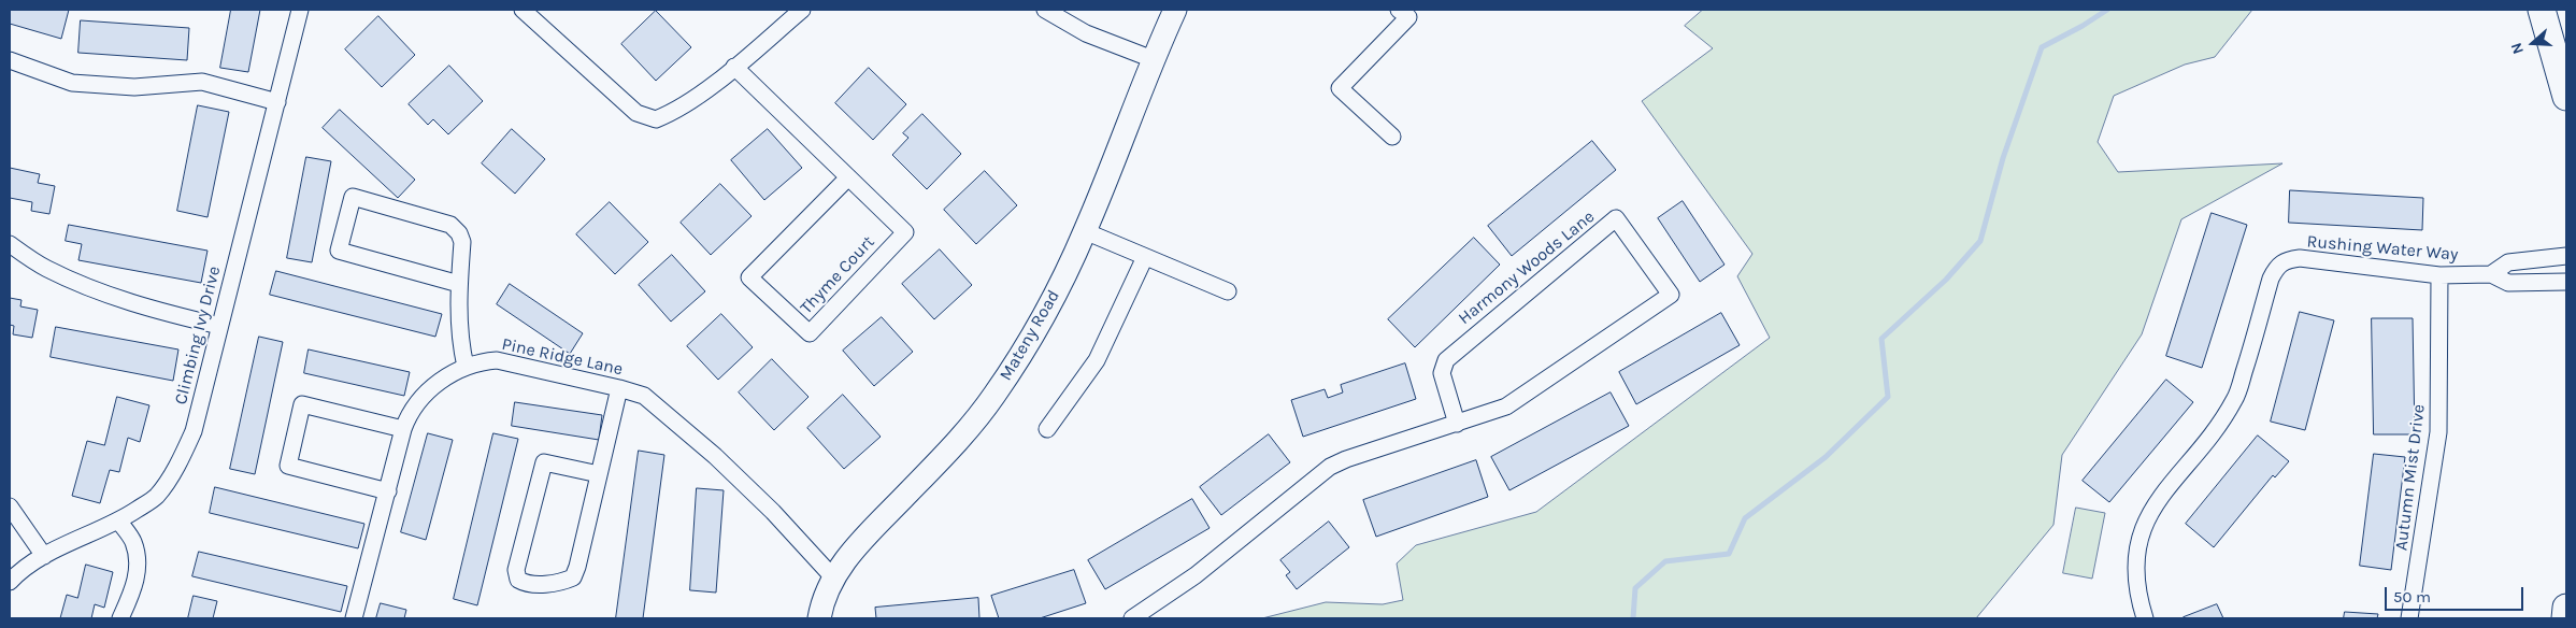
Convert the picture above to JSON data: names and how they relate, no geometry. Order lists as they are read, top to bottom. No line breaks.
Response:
{"streets":{"street":["Rushing Water Way","Harmony Woods Lane","Thyme Court","Climbing Ivy Drive","Mateny Road","Pine Ridge Lane","Autumn Mist Drive"]},"crossings":[["Rushing Water Way","Autumn Mist Drive"],["Mateny Road","Pine Ridge Lane"]],"scale_bar":"50 m","north":"left"}
